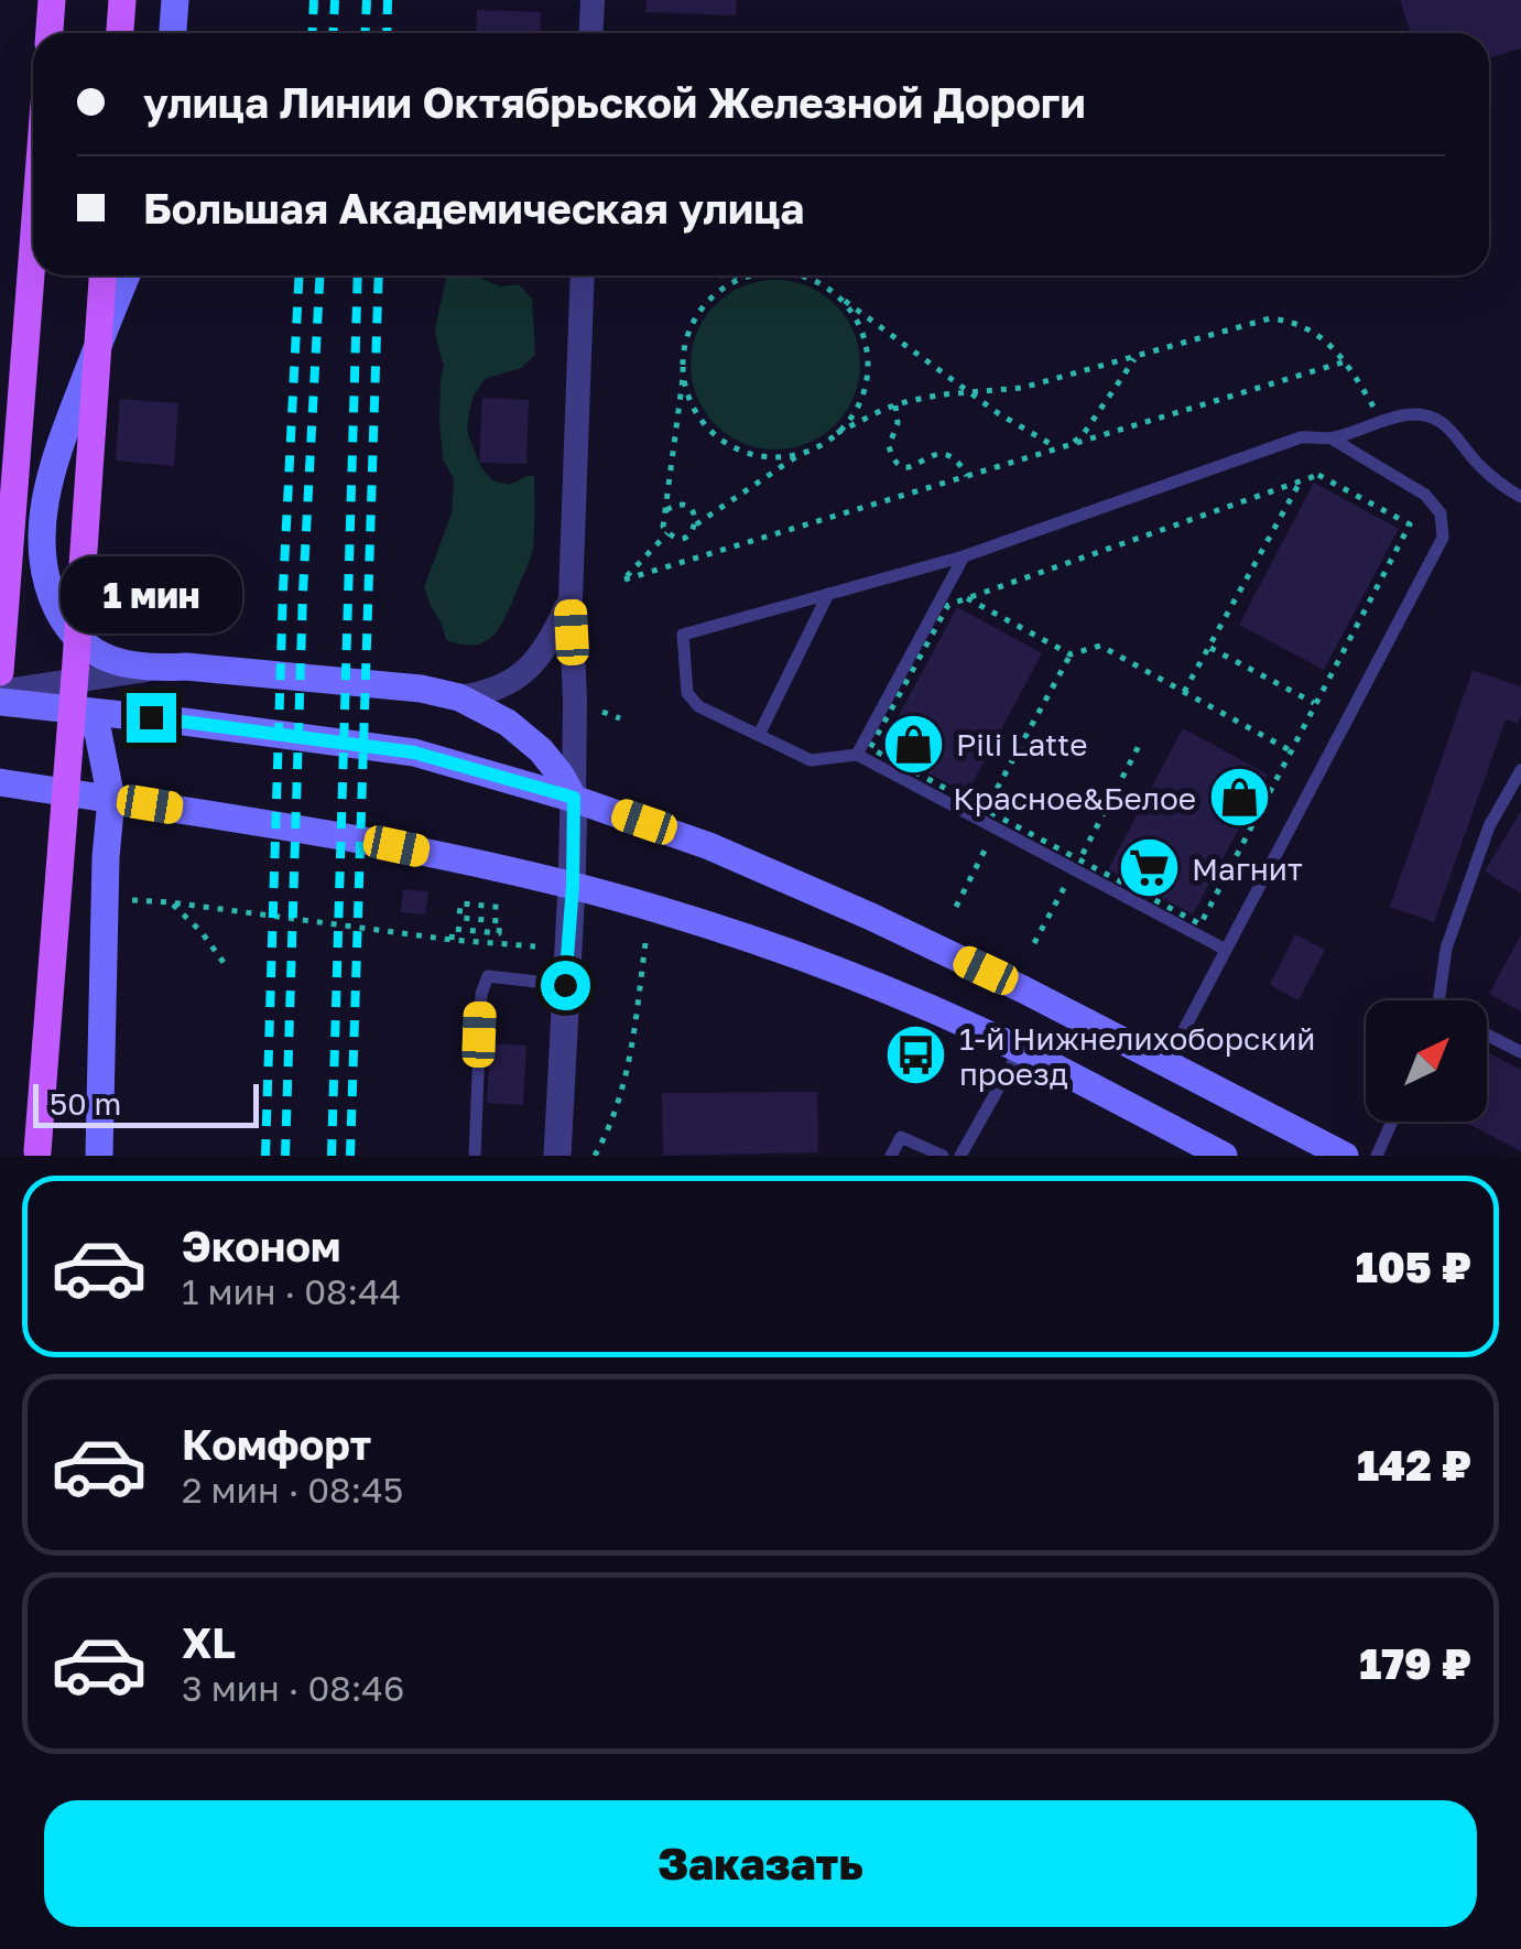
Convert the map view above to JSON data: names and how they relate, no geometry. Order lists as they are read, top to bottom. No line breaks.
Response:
{"places":{"shop":["Pili Latte","Красное&Белое"],"supermarket":["Магнит"],"bus stop":["1-й Нижнелихоборский проезд"]},"scale_bar":"50 m","north":"top right","page":{"banner":["улица Линии Октябрьской Железной Дороги","Большая Академическая улица"],"bubble":"1 мин","scale":"50 m","list":[{"name":"Эконом","note":"1 мин · 08:44","value":"105 ₽"},{"name":"Комфорт","note":"2 мин · 08:45","value":"142 ₽"},{"name":"XL","note":"3 мин · 08:46","value":"179 ₽"}],"buttons":"Заказать"}}
